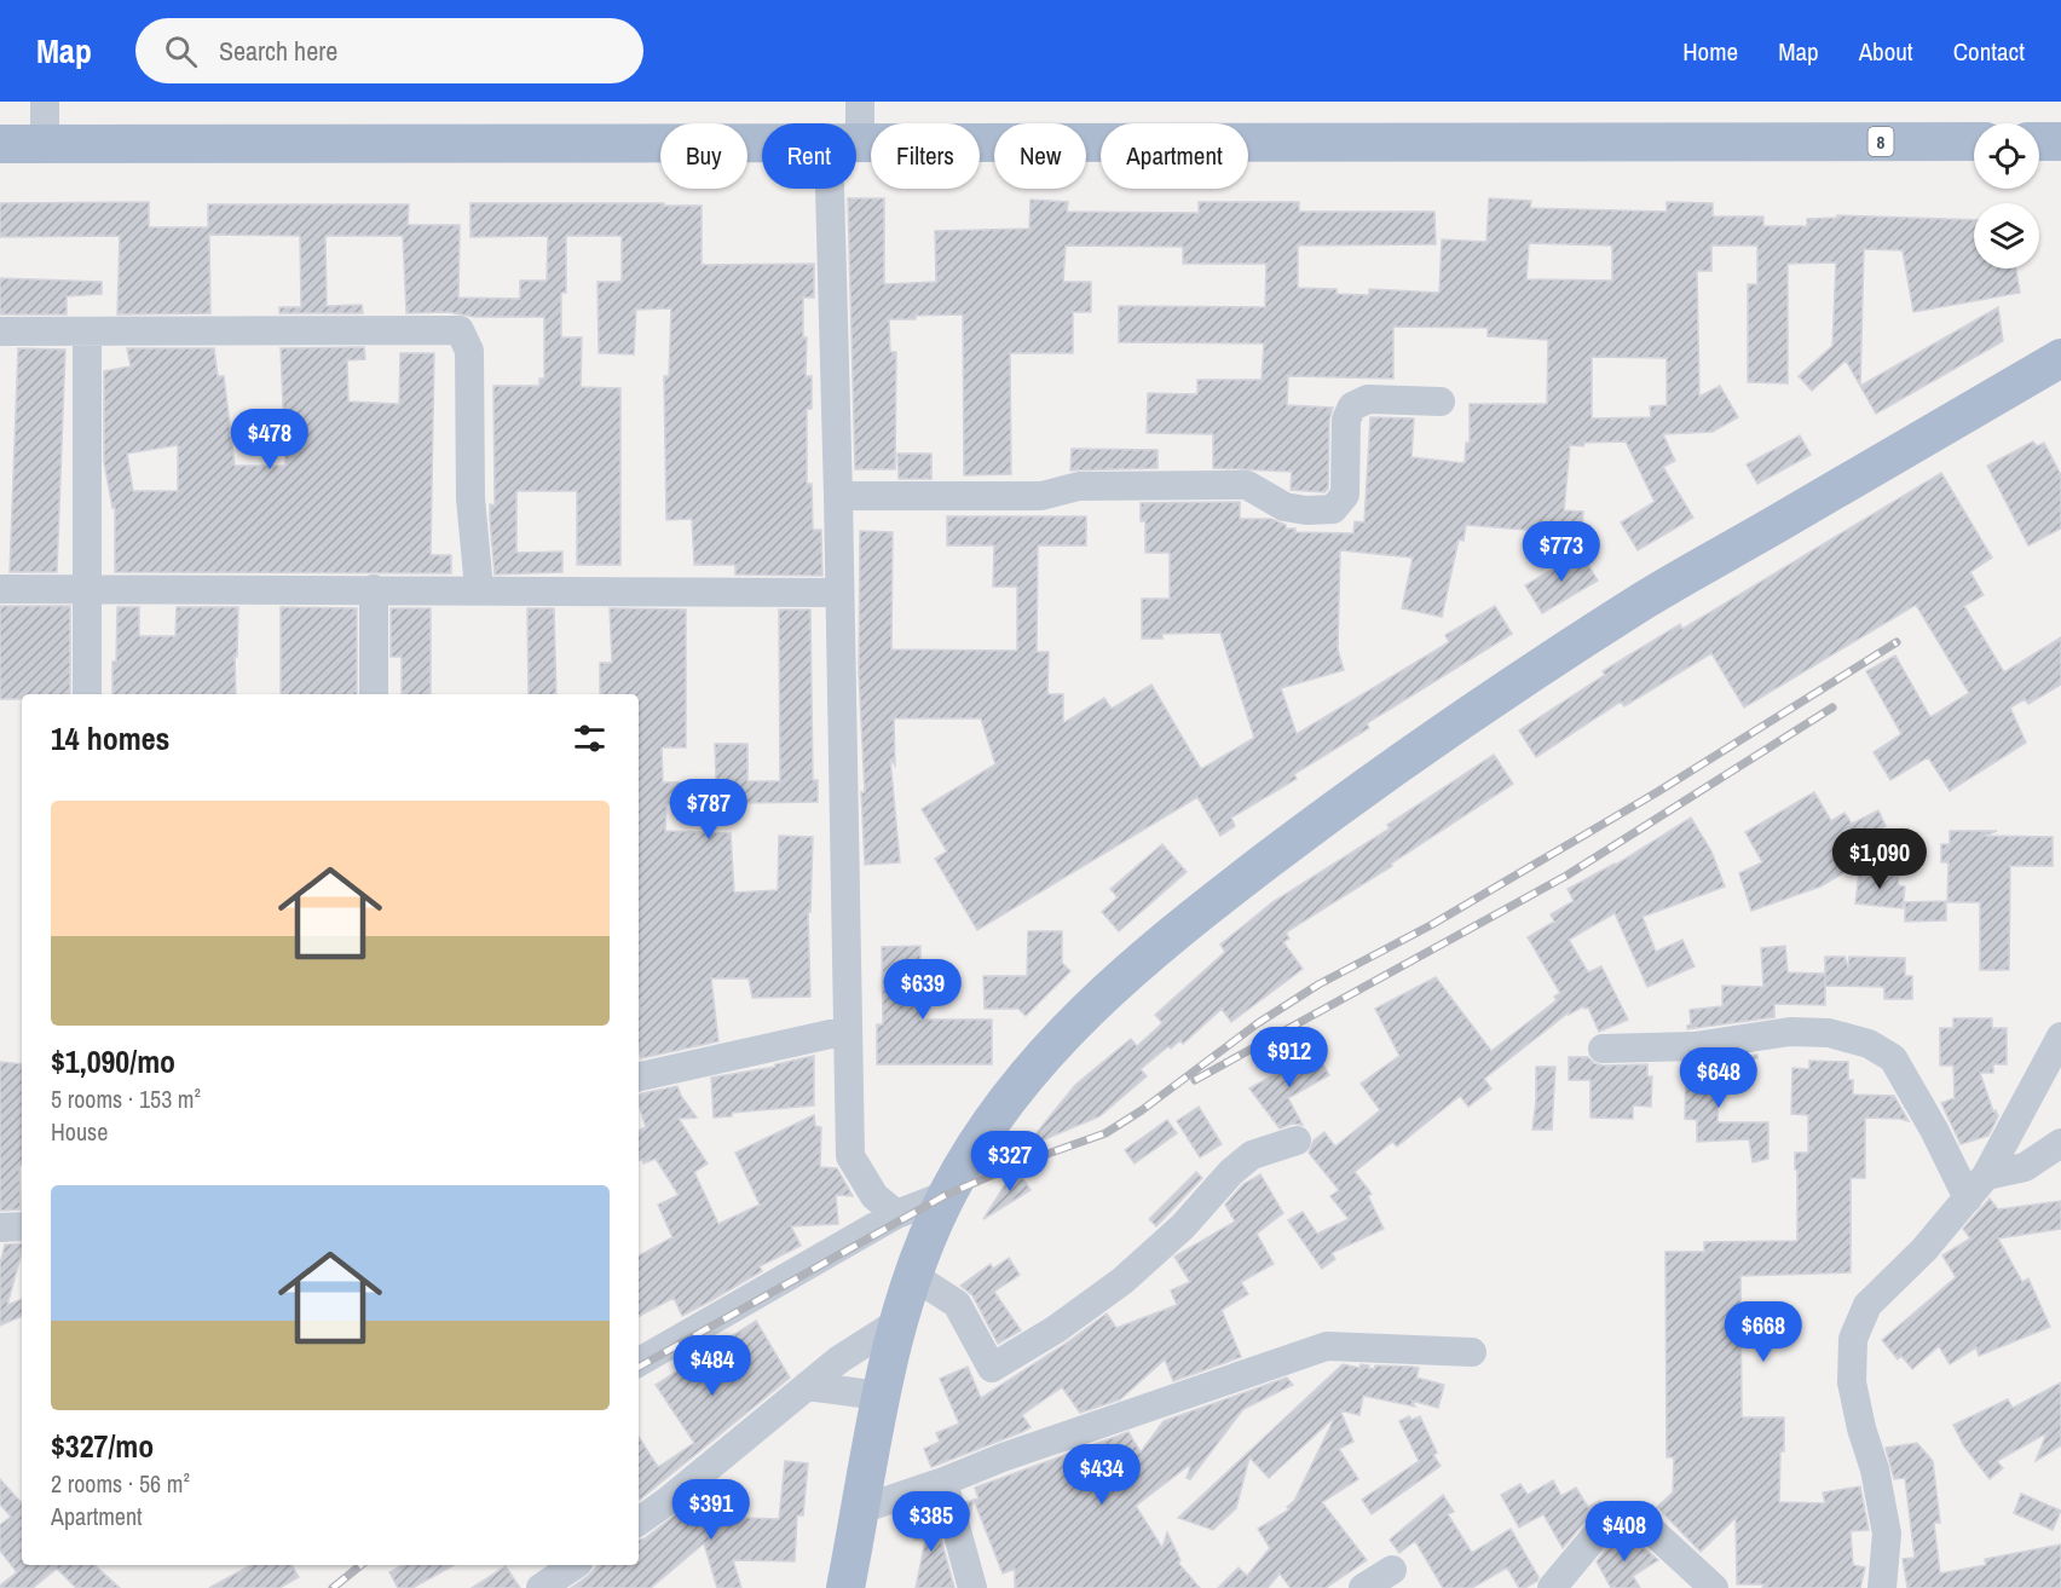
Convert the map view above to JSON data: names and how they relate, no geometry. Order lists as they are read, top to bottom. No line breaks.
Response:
{"streets":{"main road":["8"]},"page":{"header":"Map","search":"Search here","nav":["Home","Map","About","Contact"],"chip":["Buy","Rent","Filters","New","Apartment"],"price":["$478","$773","$787","$1,090","$639","$912","$648","$327","$668","$484","$434","$391","$385","$408"],"heading":"14 homes","list":[{"name":"$1,090/mo","note":"5 rooms · 153 m² · House"},{"name":"$327/mo","note":"2 rooms · 56 m² · Apartment"}]}}
